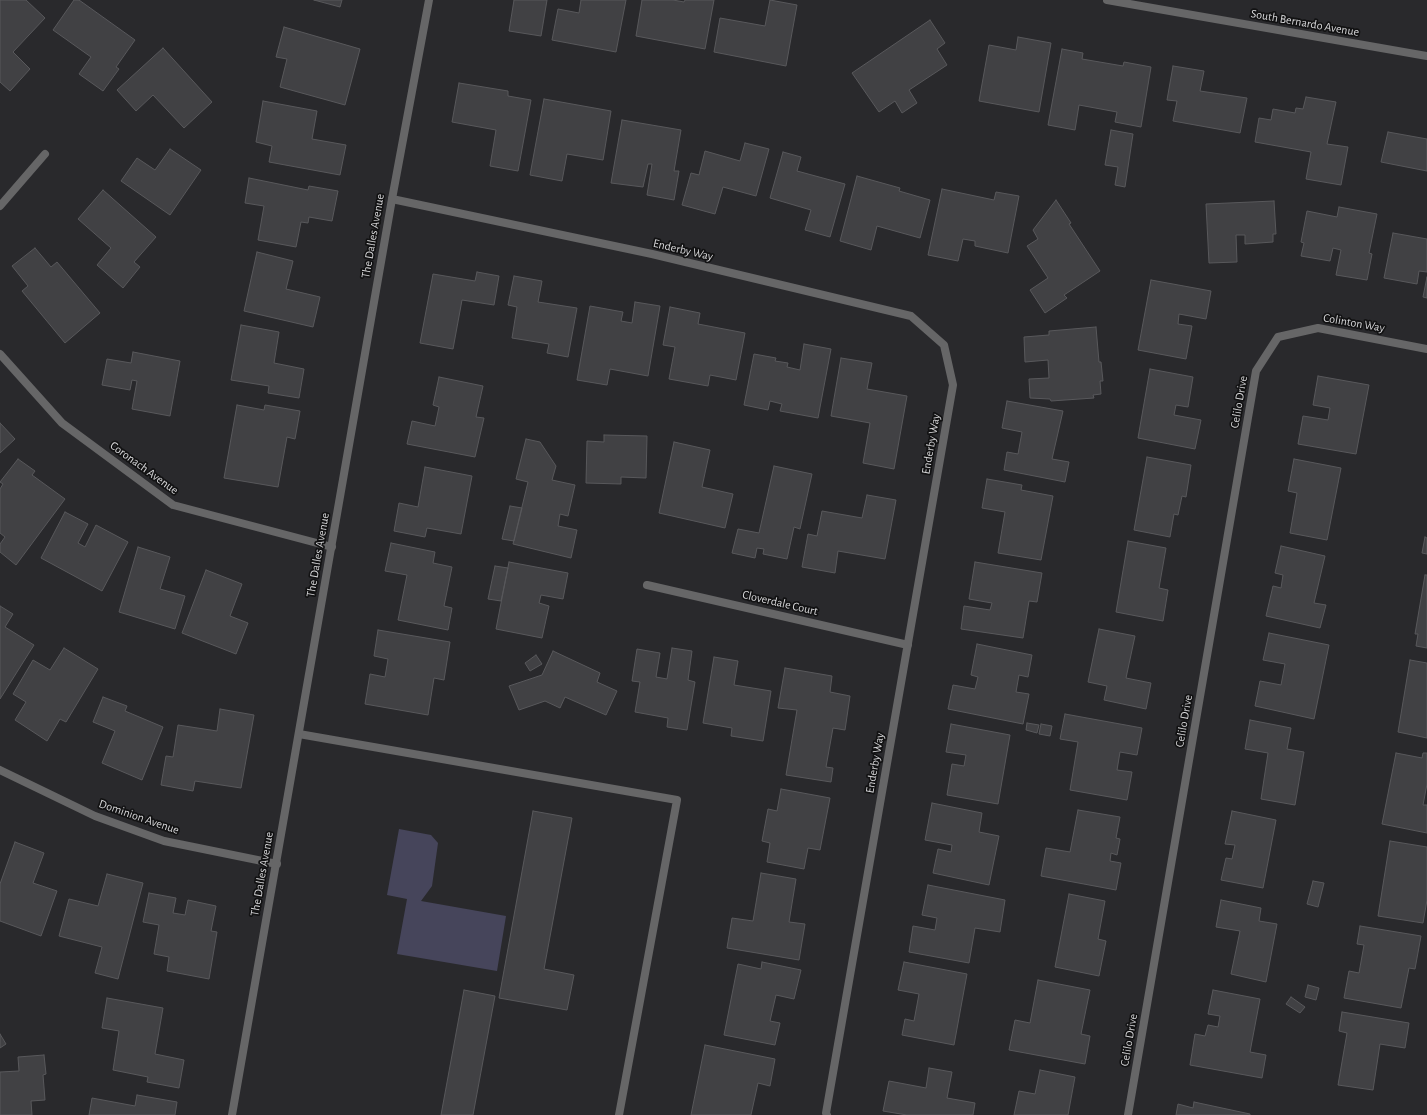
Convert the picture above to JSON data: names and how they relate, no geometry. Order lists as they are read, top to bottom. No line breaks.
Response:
{"streets":{"street":["South Bernardo Avenue","The Dalles Avenue","Enderby Way","Colinton Way","Celilo Drive","Coronach Avenue","Cloverdale Court","Dominion Avenue"]},"crossings":[["The Dalles Avenue","Enderby Way"],["The Dalles Avenue","Coronach Avenue"],["The Dalles Avenue","Dominion Avenue"],["Enderby Way","Cloverdale Court"],["Colinton Way","Celilo Drive"]]}
